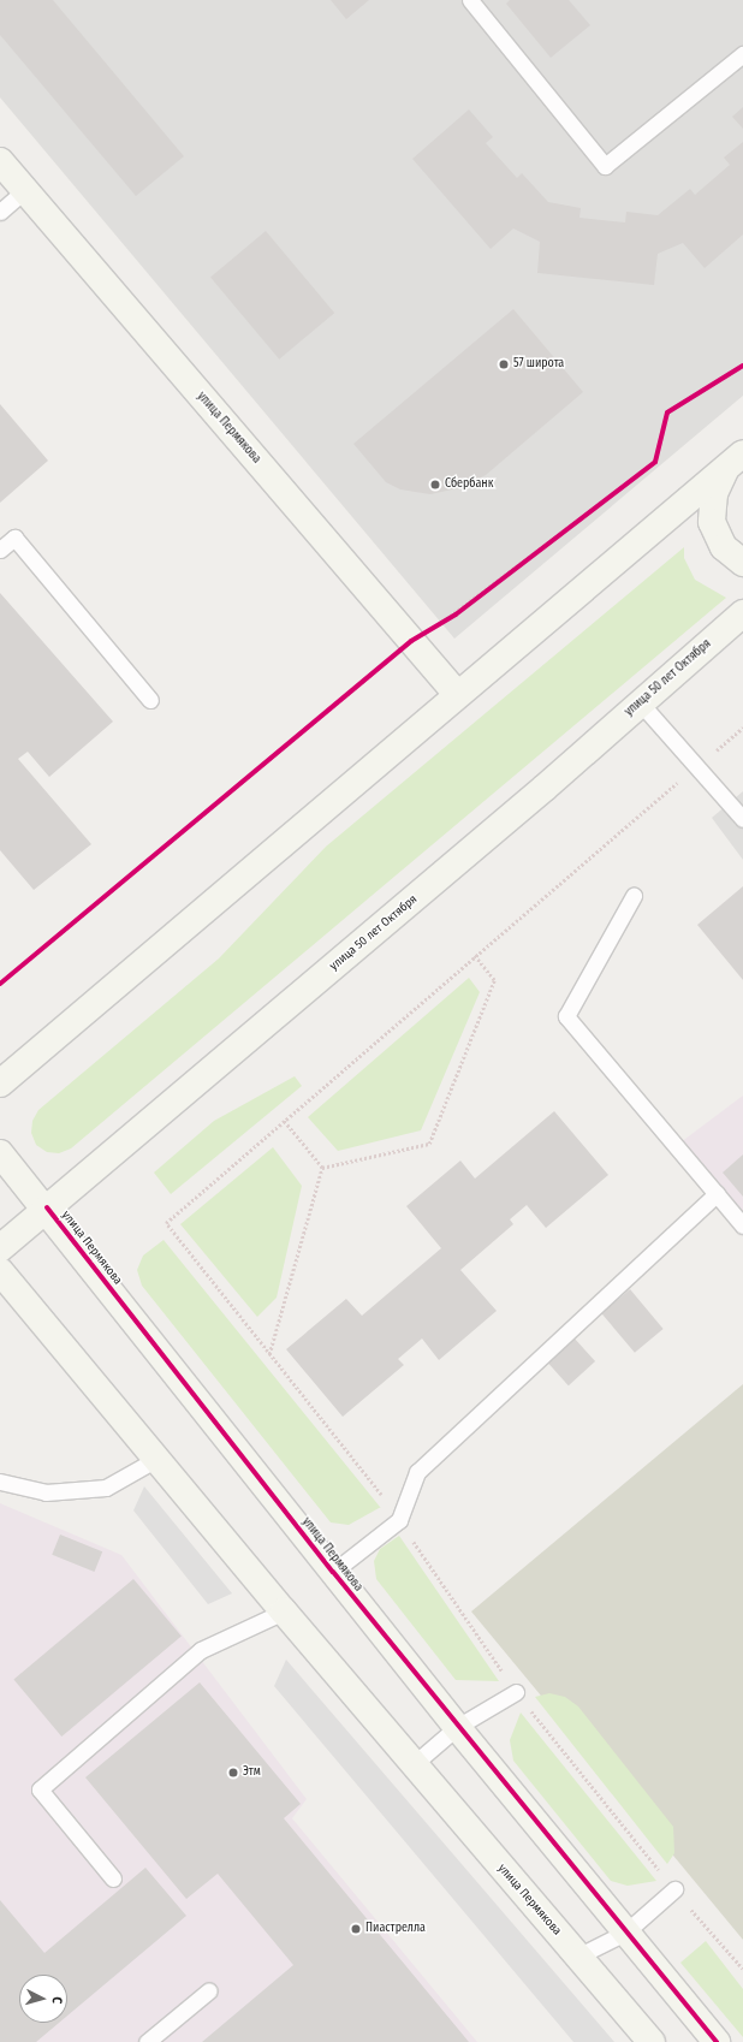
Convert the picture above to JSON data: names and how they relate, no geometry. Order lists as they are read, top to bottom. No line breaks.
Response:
{"streets":{"street":["улица Пермякова","улица 50 лет Октября"]},"crossings":[["улица Пермякова","улица 50 лет Октября"]],"places":["57 широта","Сбербанк","Этм","Пиастрелла"],"north":"right"}
